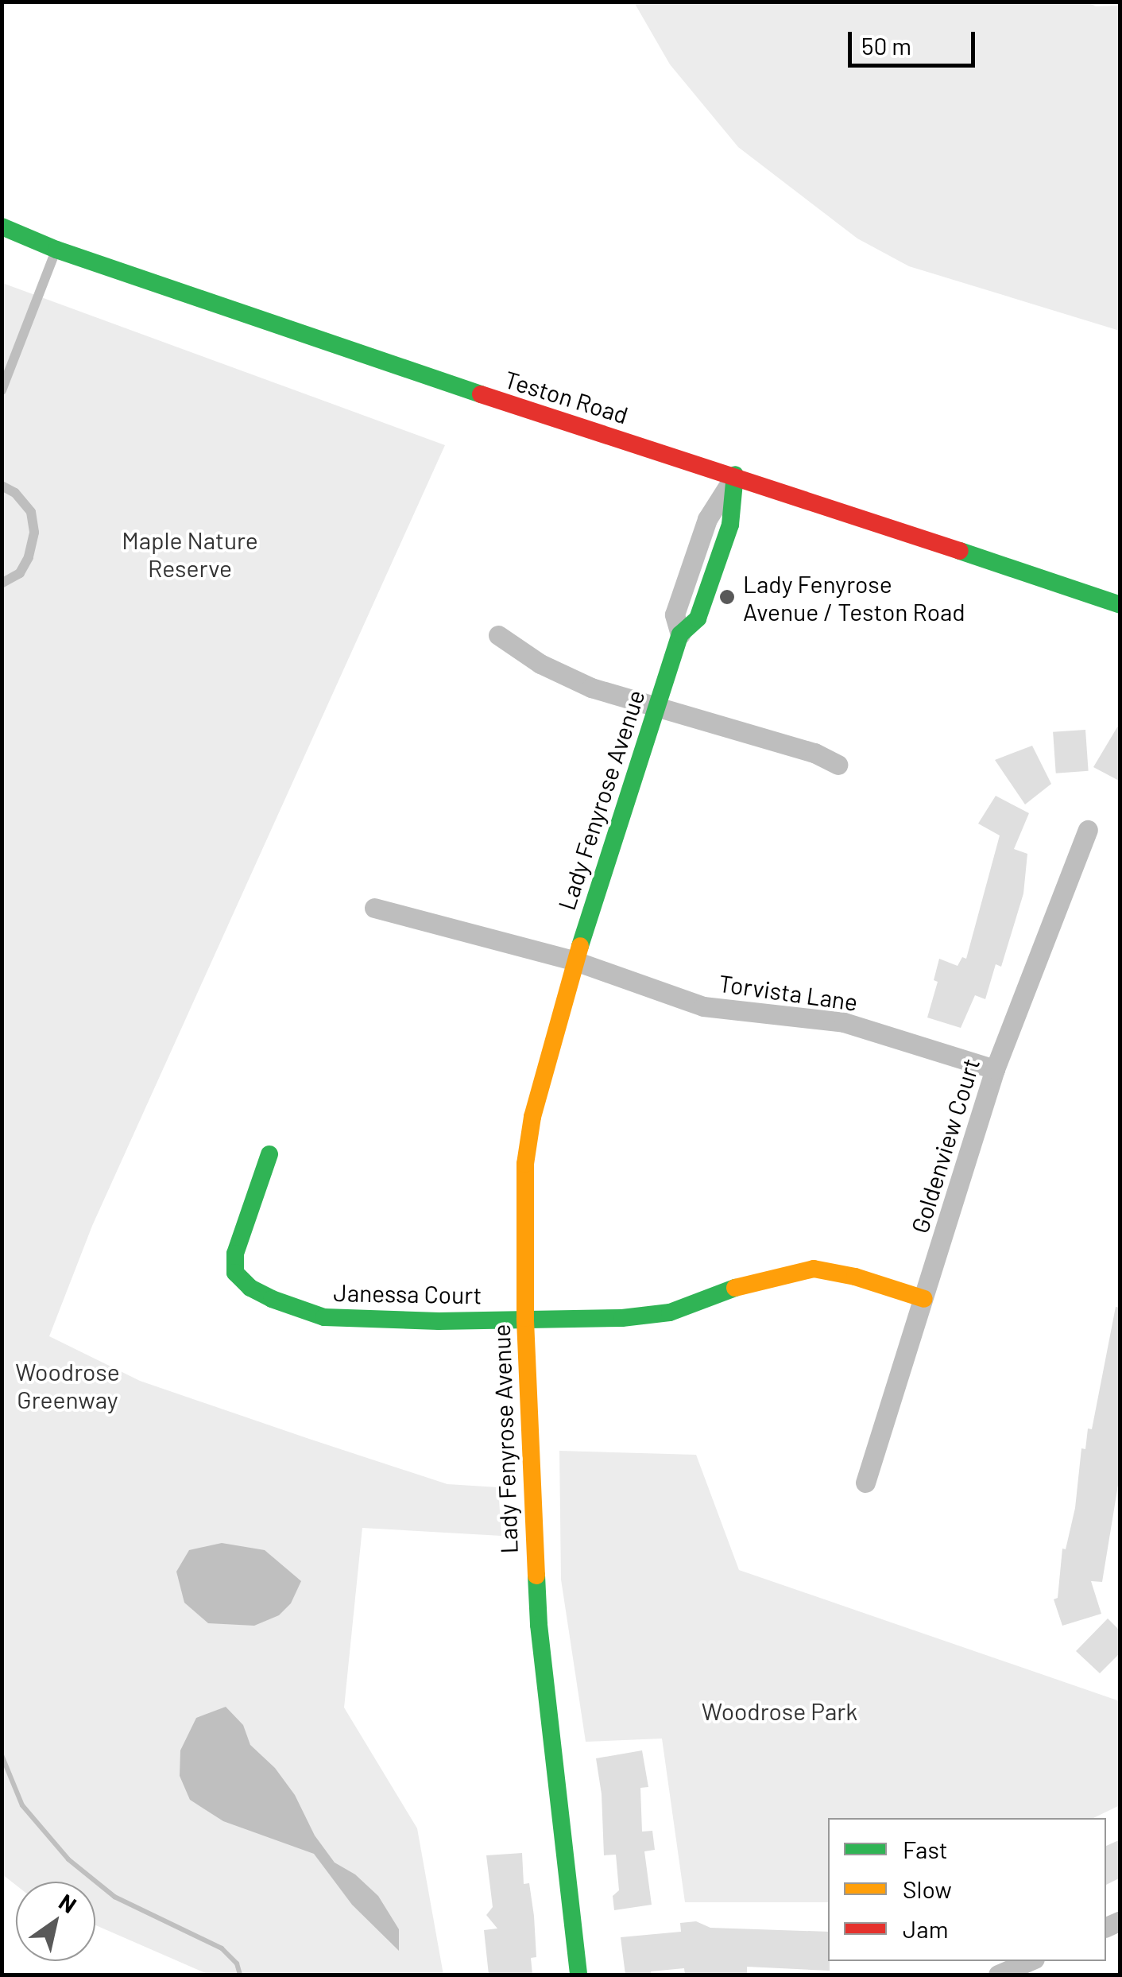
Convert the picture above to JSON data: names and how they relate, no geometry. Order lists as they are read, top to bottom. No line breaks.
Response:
{"streets":{"street":["Teston Road","Lady Fenyrose Avenue","Torvista Lane","Goldenview Court","Janessa Court"]},"crossings":[["Teston Road","Lady Fenyrose Avenue"],["Lady Fenyrose Avenue","Torvista Lane"],["Lady Fenyrose Avenue","Janessa Court"],["Torvista Lane","Goldenview Court"],["Goldenview Court","Janessa Court"]],"parks":["Maple Nature Reserve","Woodrose Greenway","Woodrose Park"],"places":["Lady Fenyrose Avenue / Teston Road"],"legend":["Fast","Slow","Jam"],"scale_bar":"50 m","north":"top right"}
